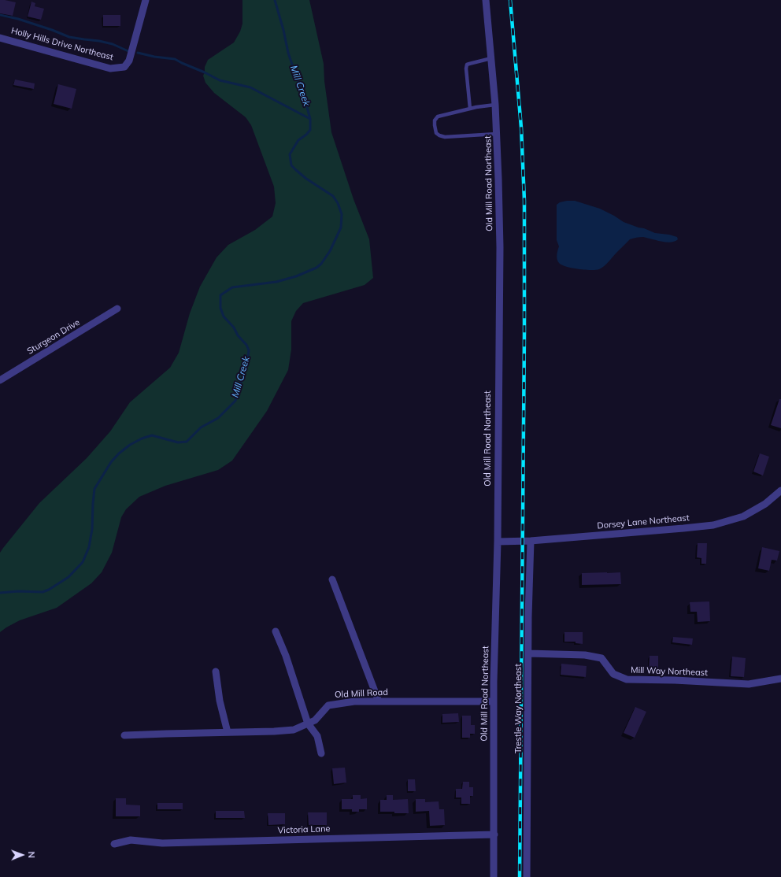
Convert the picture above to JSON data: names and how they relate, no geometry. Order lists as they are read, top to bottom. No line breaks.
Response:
{"streets":{"street":["Holly Hills Drive Northeast","Old Mill Road Northeast","Sturgeon Drive","Dorsey Lane Northeast","Mill Way Northeast","Old Mill Road","Trestle Way Northeast","Victoria Lane"]},"crossings":[["Old Mill Road Northeast","Dorsey Lane Northeast"],["Old Mill Road Northeast","Old Mill Road"],["Old Mill Road Northeast","Victoria Lane"],["Dorsey Lane Northeast","Trestle Way Northeast"],["Mill Way Northeast","Trestle Way Northeast"]],"water":["Mill Creek"],"north":"right"}
